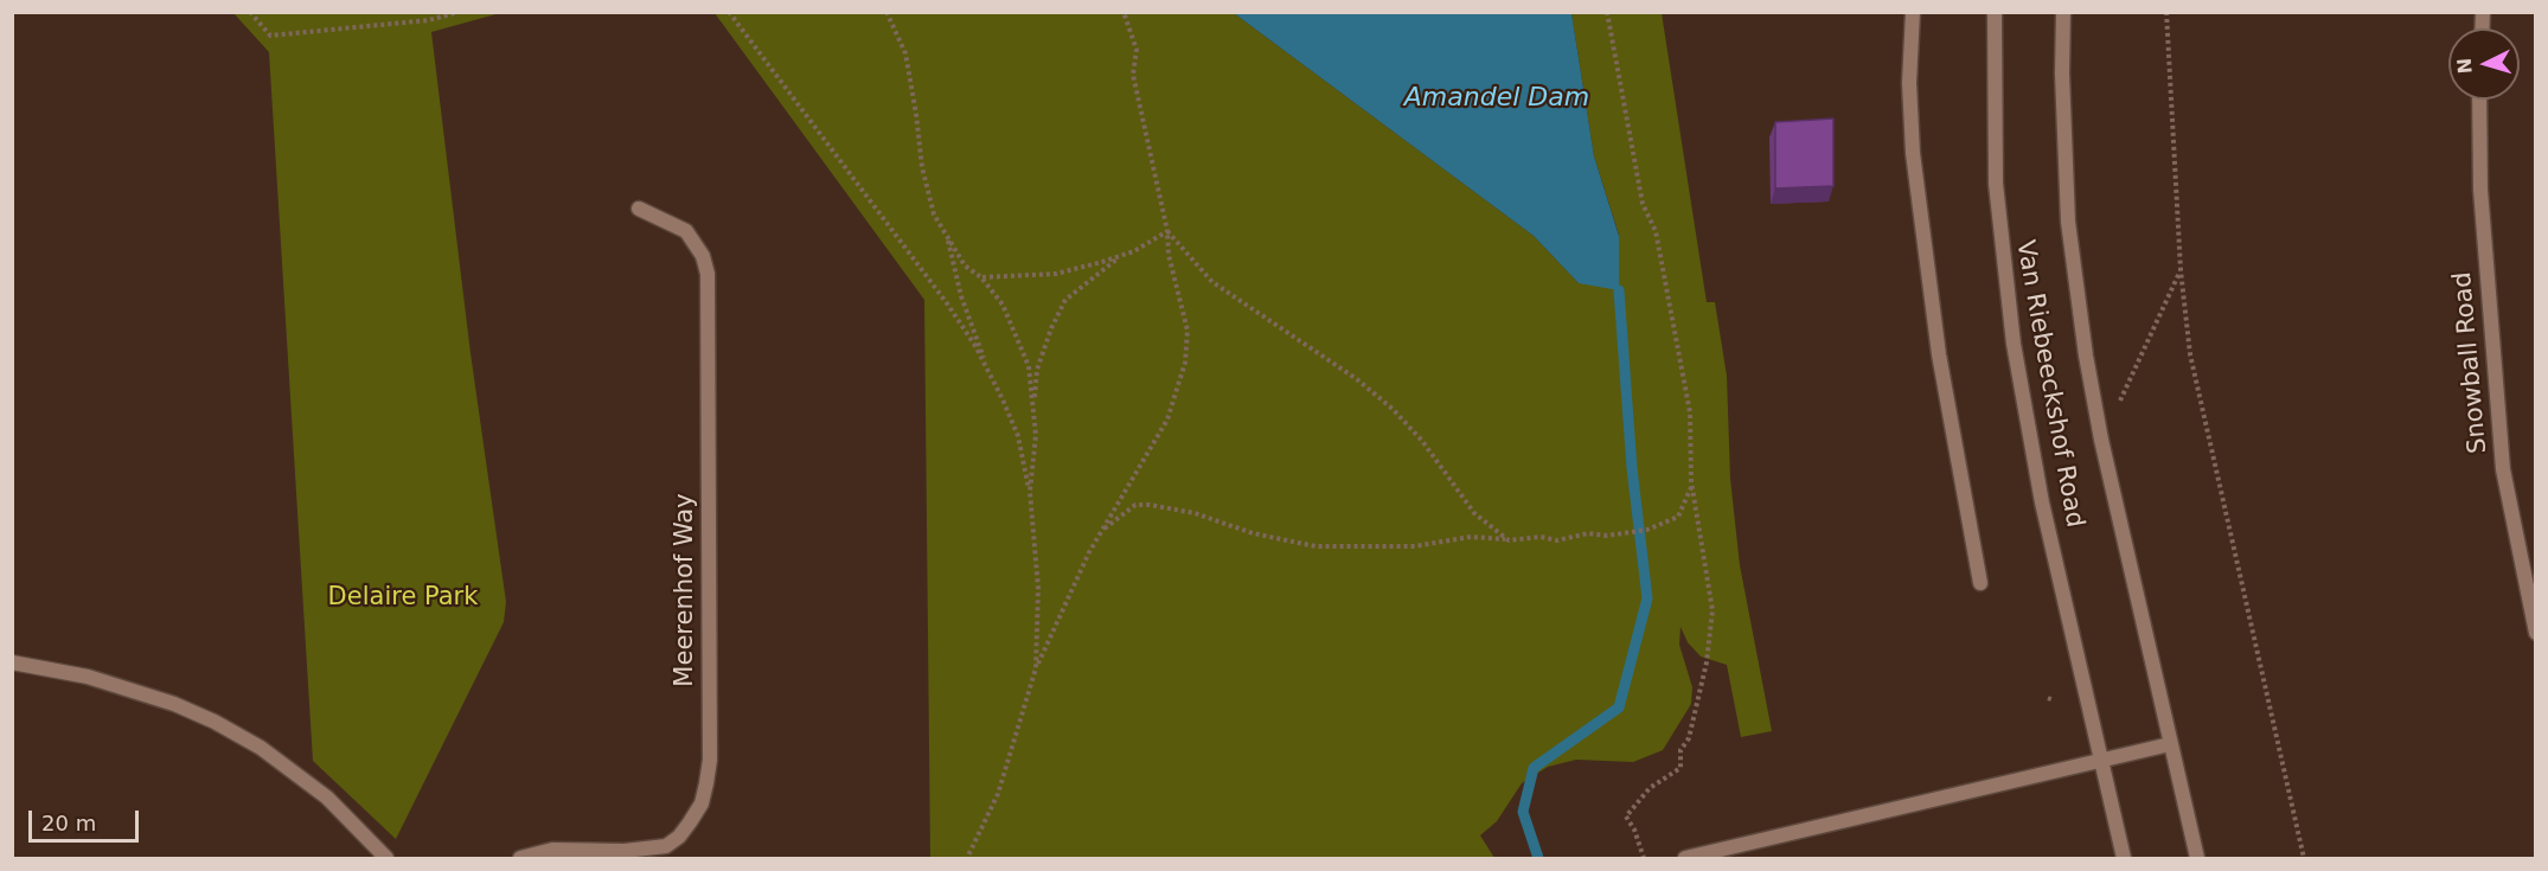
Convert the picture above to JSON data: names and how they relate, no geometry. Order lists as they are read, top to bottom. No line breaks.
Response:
{"streets":{"street":["Snowball Road","Van Riebeeckshof Road","Meerenhof Way"]},"water":["Amandel Dam"],"parks":["Delaire Park"],"scale_bar":"20 m","north":"left"}
